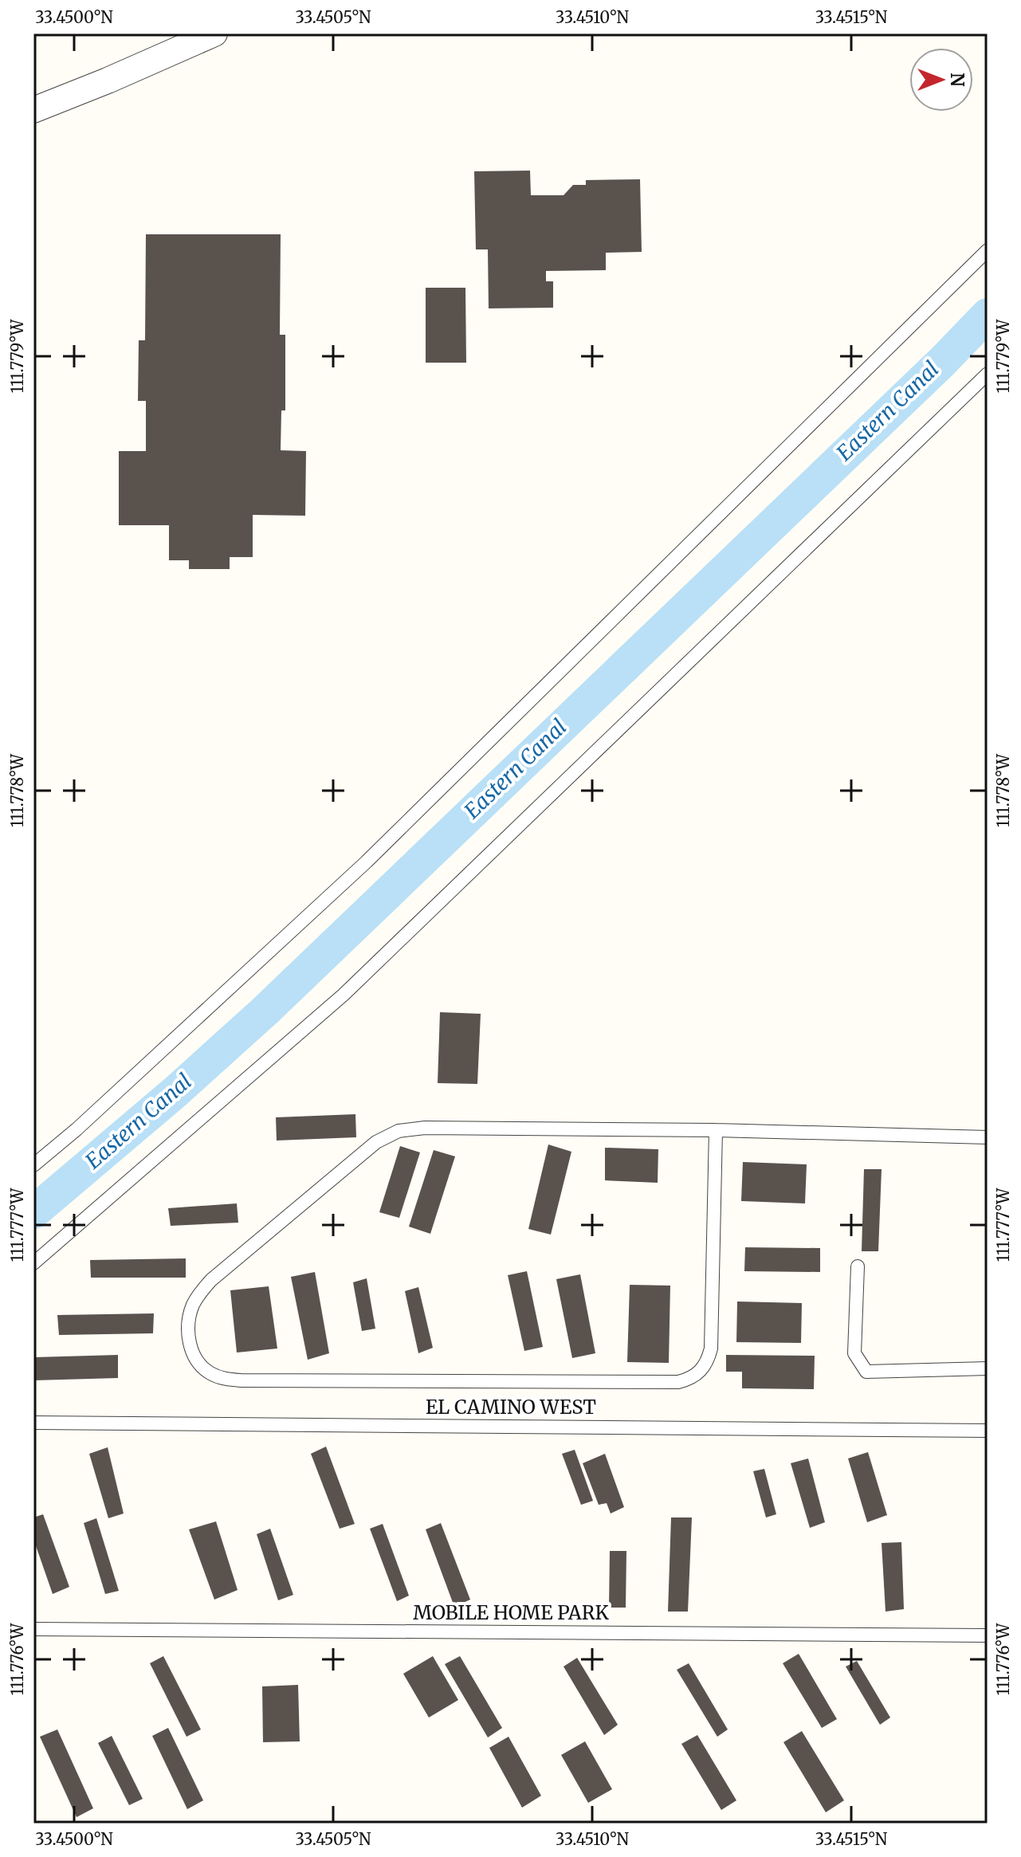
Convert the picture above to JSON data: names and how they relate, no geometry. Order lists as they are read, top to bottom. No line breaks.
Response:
{"streets":{"lane":["EL CAMINO WEST","MOBILE HOME PARK"]},"water":["Eastern Canal"],"north":"right","coordinates":["33.4500°N","33.4505°N","33.4510°N","33.4515°N","111.779°W","111.778°W","111.777°W","111.776°W"]}
